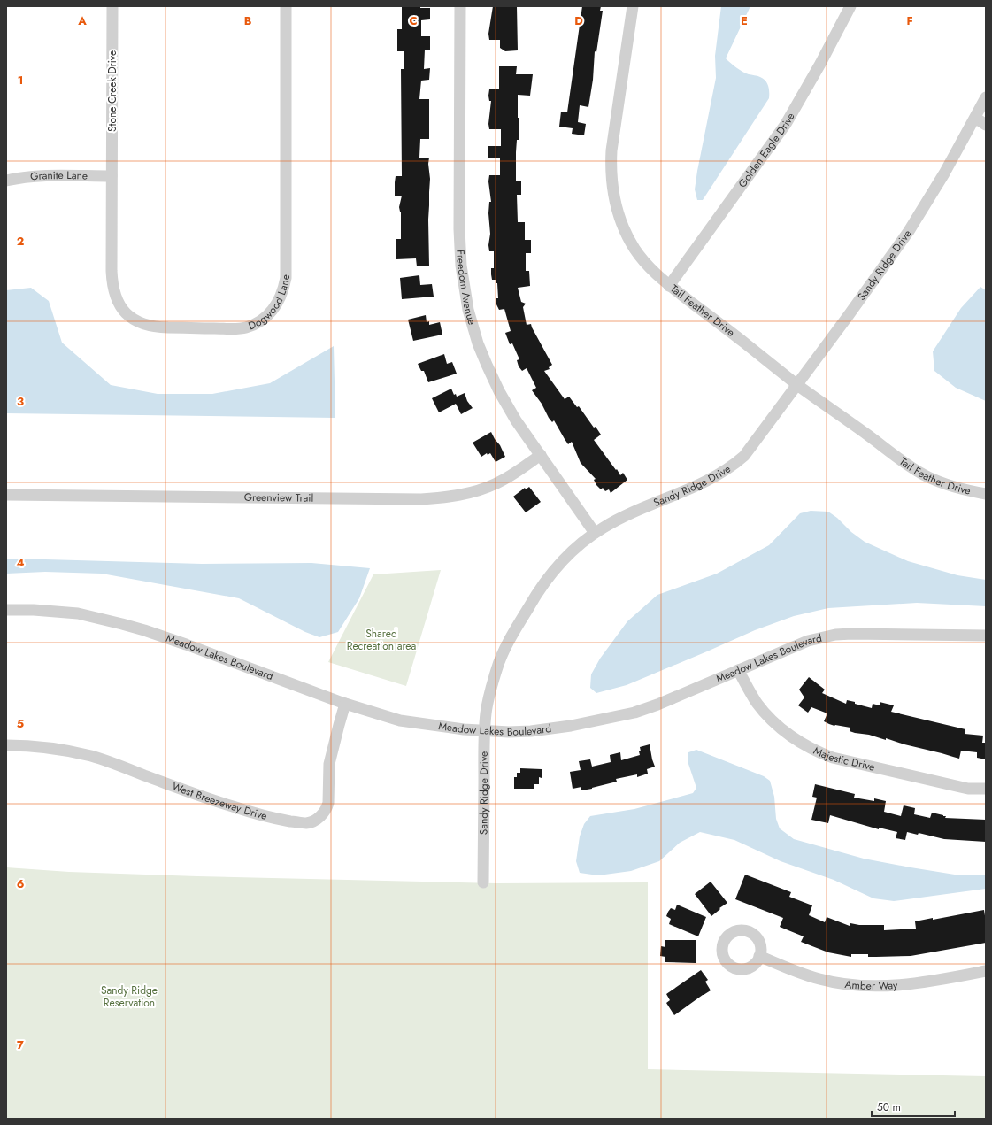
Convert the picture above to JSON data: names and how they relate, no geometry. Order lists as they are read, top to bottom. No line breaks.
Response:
{"streets":{"street":["Stone Creek Drive","Golden Eagle Drive","Granite Lane","Sandy Ridge Drive","Freedom Avenue","Dogwood Lane","Tail Feather Drive","Greenview Trail","Meadow Lakes Boulevard","Majestic Drive","West Breezeway Drive","Amber Way"]},"crossings":[["Stone Creek Drive","Granite Lane"],["Stone Creek Drive","Dogwood Lane"],["Golden Eagle Drive","Tail Feather Drive"],["Granite Lane","Dogwood Lane"],["Sandy Ridge Drive","Freedom Avenue"],["Sandy Ridge Drive","Tail Feather Drive"],["Sandy Ridge Drive","Meadow Lakes Boulevard"],["Freedom Avenue","Greenview Trail"],["Meadow Lakes Boulevard","Majestic Drive"],["Meadow Lakes Boulevard","West Breezeway Drive"]],"parks":["Shared Recreation area","Sandy Ridge Reservation"],"scale_bar":"50 m","grid":{"columns":["A","B","C","D","E","F"],"rows":["1","2","3","4","5","6","7"]}}
